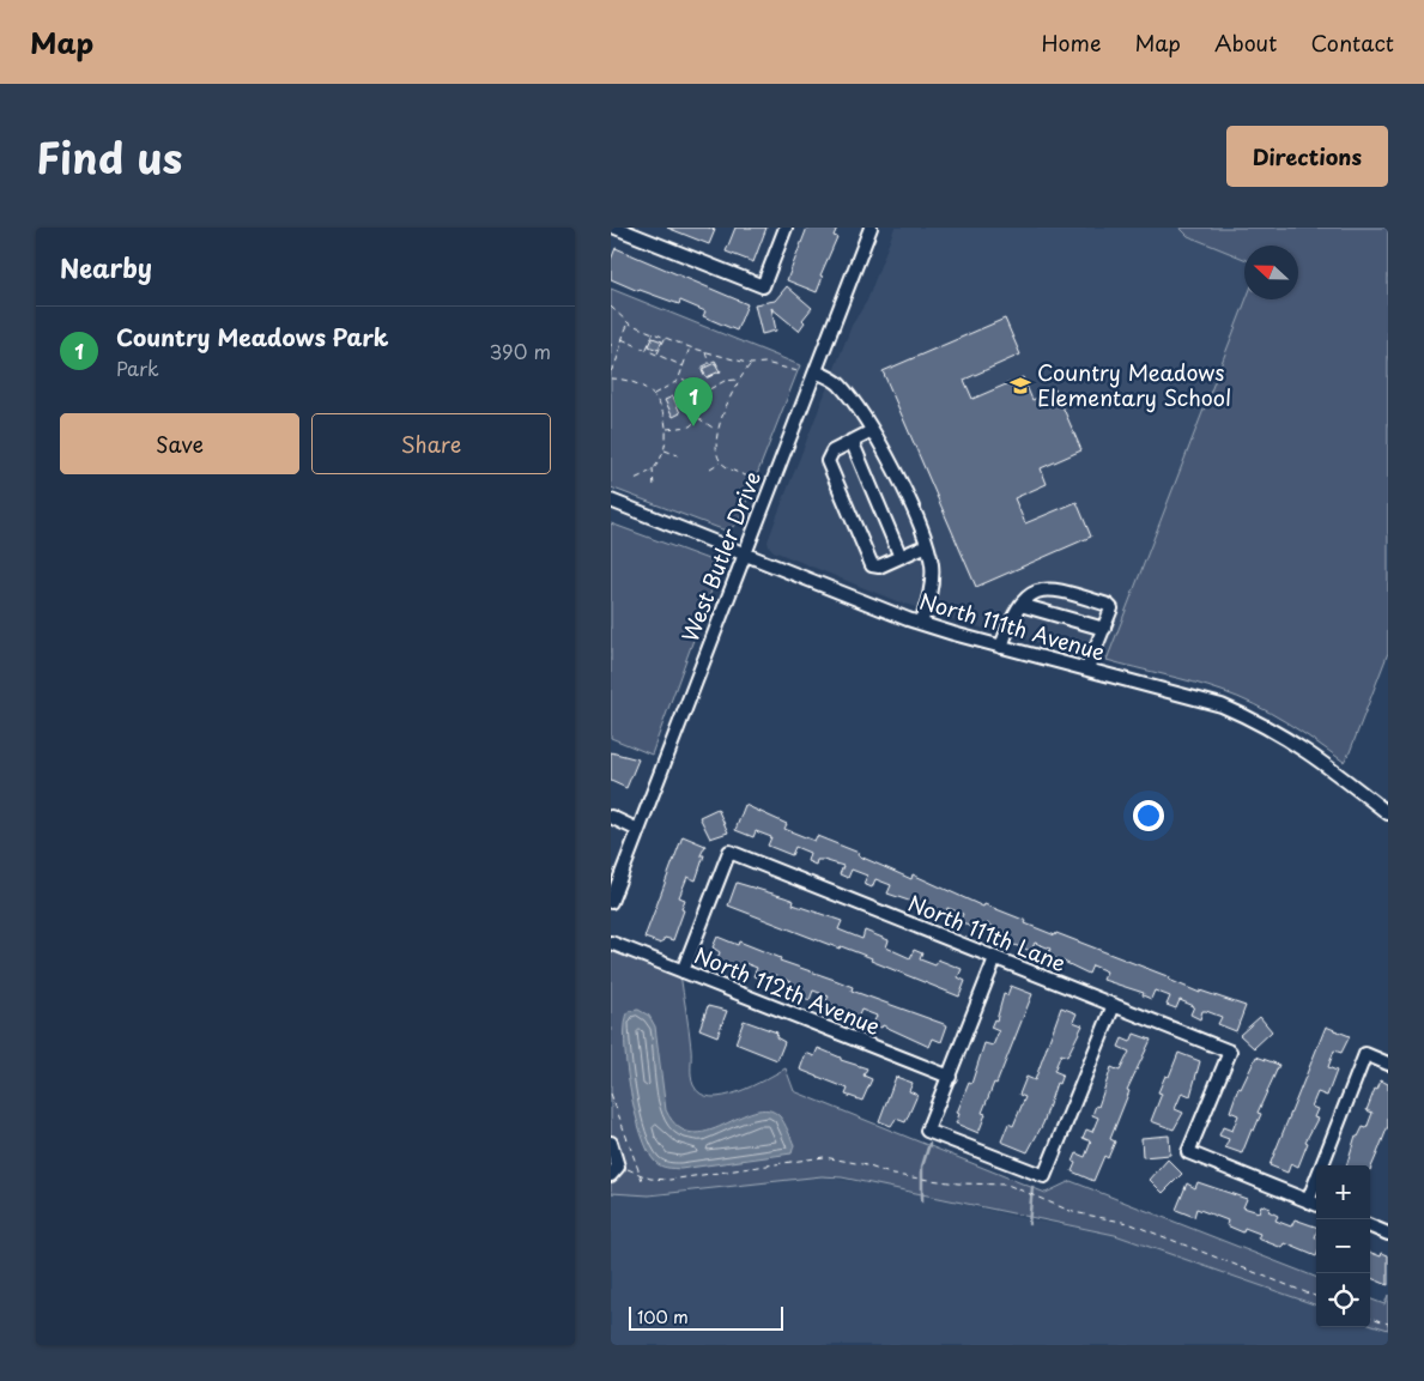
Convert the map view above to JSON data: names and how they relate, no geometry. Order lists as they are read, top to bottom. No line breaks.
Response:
{"streets":{"street":["West Butler Drive","North 111th Avenue","North 111th Lane","North 112th Avenue"]},"crossings":[["West Butler Drive","North 111th Avenue"],["North 111th Lane","North 112th Avenue"]],"places":{"school or university":["Country Meadows Elementary School"]},"scale_bar":"100 m","north":"left","page":{"header":"Map","nav":["Home","Map","About","Contact"],"title":"Find us","buttons":["Directions",["Save","Share"]],"heading":"Nearby","list":[{"mark":"1","name":"Country Meadows Park","note":"Park","value":"390 m"}],"pins":"1","map_buttons":["+","−"],"scale":"100 m"}}
